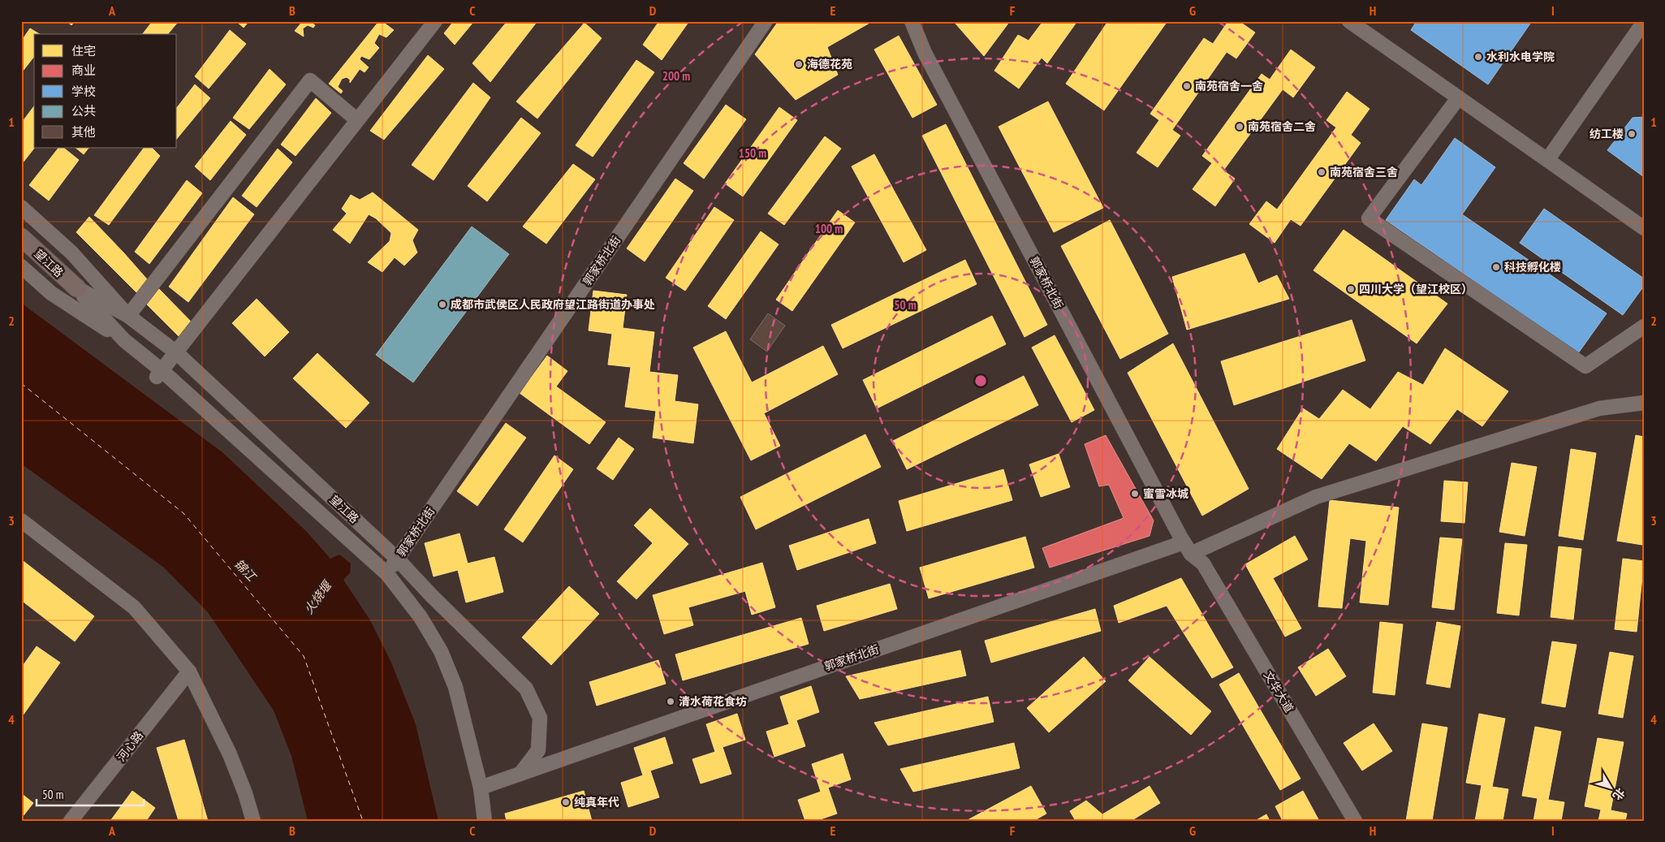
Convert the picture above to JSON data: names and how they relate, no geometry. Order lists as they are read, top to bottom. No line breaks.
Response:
{"streets":{"main road":["望江路"],"street":["郭家桥北街","文华大道","河心路"]},"crossings":[["郭家桥北街","望江路"],["郭家桥北街","文华大道"]],"water":["锦江","火烧堰"],"places":["水利水电学院","海德花苑","南苑宿舍一舍","南苑宿舍二舍","纺工楼","南苑宿舍三舍","科技孵化楼","四川大学（望江校区）","成都市武侯区人民政府望江路街道办事处","蜜雪冰城","清水荷花食坊","纯真年代"],"legend":["住宅","商业","学校","公共","其他"],"scale_bar":"50 m","north":"bottom right","grid":{"columns":["A","B","C","D","E","F","G","H","I"],"rows":["1","2","3","4"]},"rings":["200 m","150 m","100 m","50 m"]}
